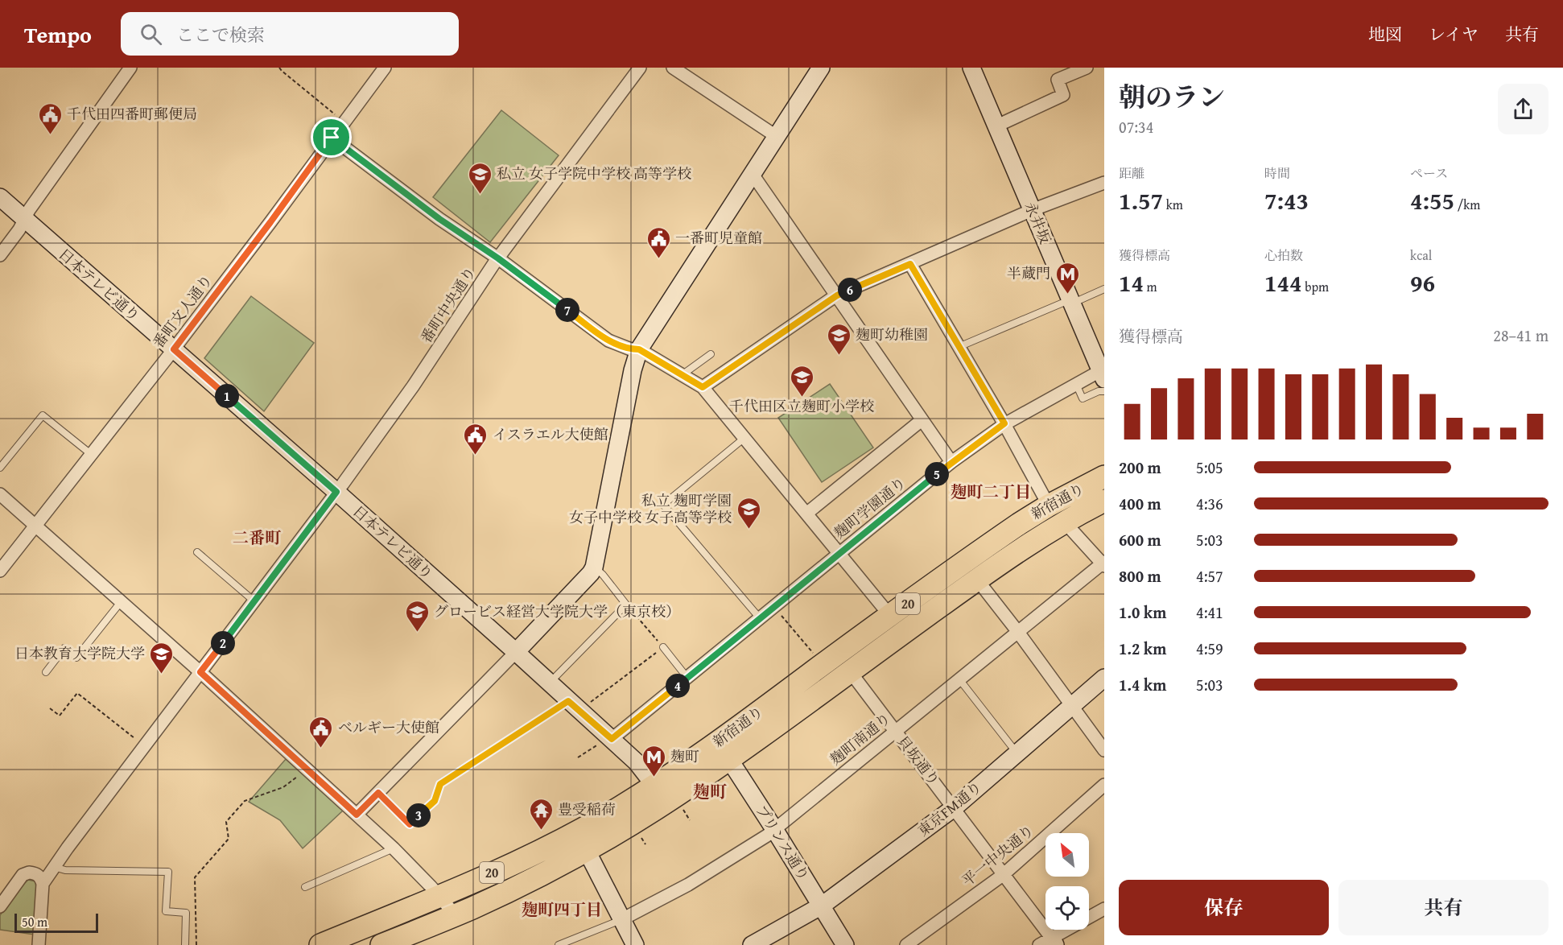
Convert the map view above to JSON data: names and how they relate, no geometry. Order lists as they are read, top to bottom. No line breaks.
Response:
{"streets":{"highway":["新宿通り","20"],"street":["永井坂","日本テレビ通り","番町中央通り","番町文人通り","麹町学園通り","麹町南通り","貝坂通り","東京FM通り","プリンス通り","平一中央通り"]},"crossings":[["永井坂","麹町学園通り"],["日本テレビ通り","番町中央通り"],["日本テレビ通り","番町文人通り"],["日本テレビ通り","新宿通り"],["日本テレビ通り","麹町学園通り"],["新宿通り","貝坂通り"],["新宿通り","プリンス通り"],["麹町南通り","貝坂通り"],["麹町南通り","プリンス通り"],["貝坂通り","東京FM通り"],["貝坂通り","平一中央通り"],["東京FM通り","プリンス通り"]],"districts":["麹町二丁目","二番町","麹町","麹町四丁目"],"places":{"public building":["千代田四番町郵便局","一番町児童館","イスラエル大使館","ベルギー大使館"],"school or university":["私立 女子学院中学校 高等学校","麹町幼稚園","千代田区立麹町小学校","私立 麹町学園 女子中学校 女子高等学校","グロービス経営大学院大学（東京校）","日本教育大学院大学"],"metro station":["半蔵門","麹町"],"temple":["豊受稲荷"]},"scale_bar":"50 m","north":"top left","page":{"header":"Tempo","search":"ここで検索","nav":["地図","レイヤ","共有"],"heading":["朝のラン","07:34"],"stats":[["距離","1.57 km"],["時間","7:43"],["ペース","4:55 /km"],["獲得標高","14 m"],["心拍数","144 bpm"],["kcal","96"]],"pins":["6","7","1","5","2","4","3"],"chart":["獲得標高","28–41 m"],"list":[{"name":"200 m","note":"5:05"},{"name":"400 m","note":"4:36"},{"name":"600 m","note":"5:03"},{"name":"800 m","note":"4:57"},{"name":"1.0 km","note":"4:41"},{"name":"1.2 km","note":"4:59"},{"name":"1.4 km","note":"5:03"}],"buttons":["保存","共有"],"scale":"50 m"}}
